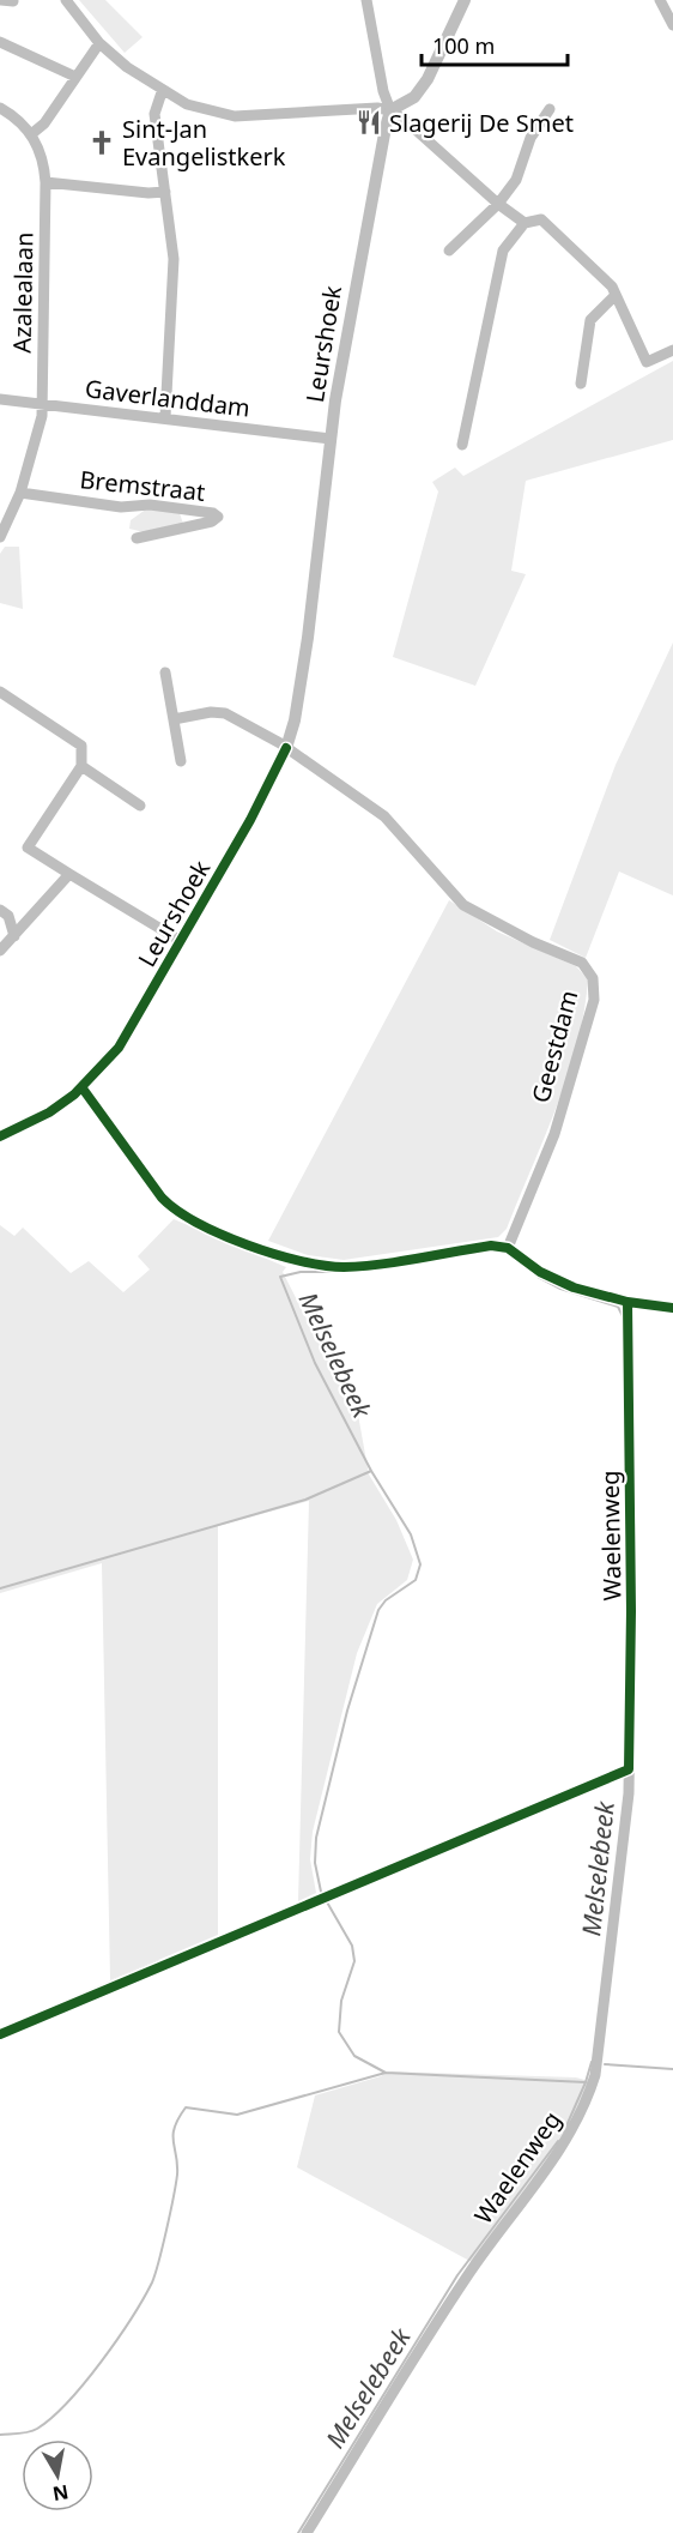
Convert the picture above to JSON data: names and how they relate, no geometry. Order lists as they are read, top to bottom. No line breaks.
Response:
{"streets":{"street":["Azalealaan","Leurshoek","Gaverlanddam","Bremstraat","Geestdam","Waelenweg"]},"crossings":[["Azalealaan","Gaverlanddam"],["Leurshoek","Gaverlanddam"],["Leurshoek","Geestdam"]],"water":["Melselebeek"],"places":{"restaurant":["Slagerij De Smet"],"church":["Sint-Jan Evangelistkerk"]},"scale_bar":"100 m","north":"bottom"}
